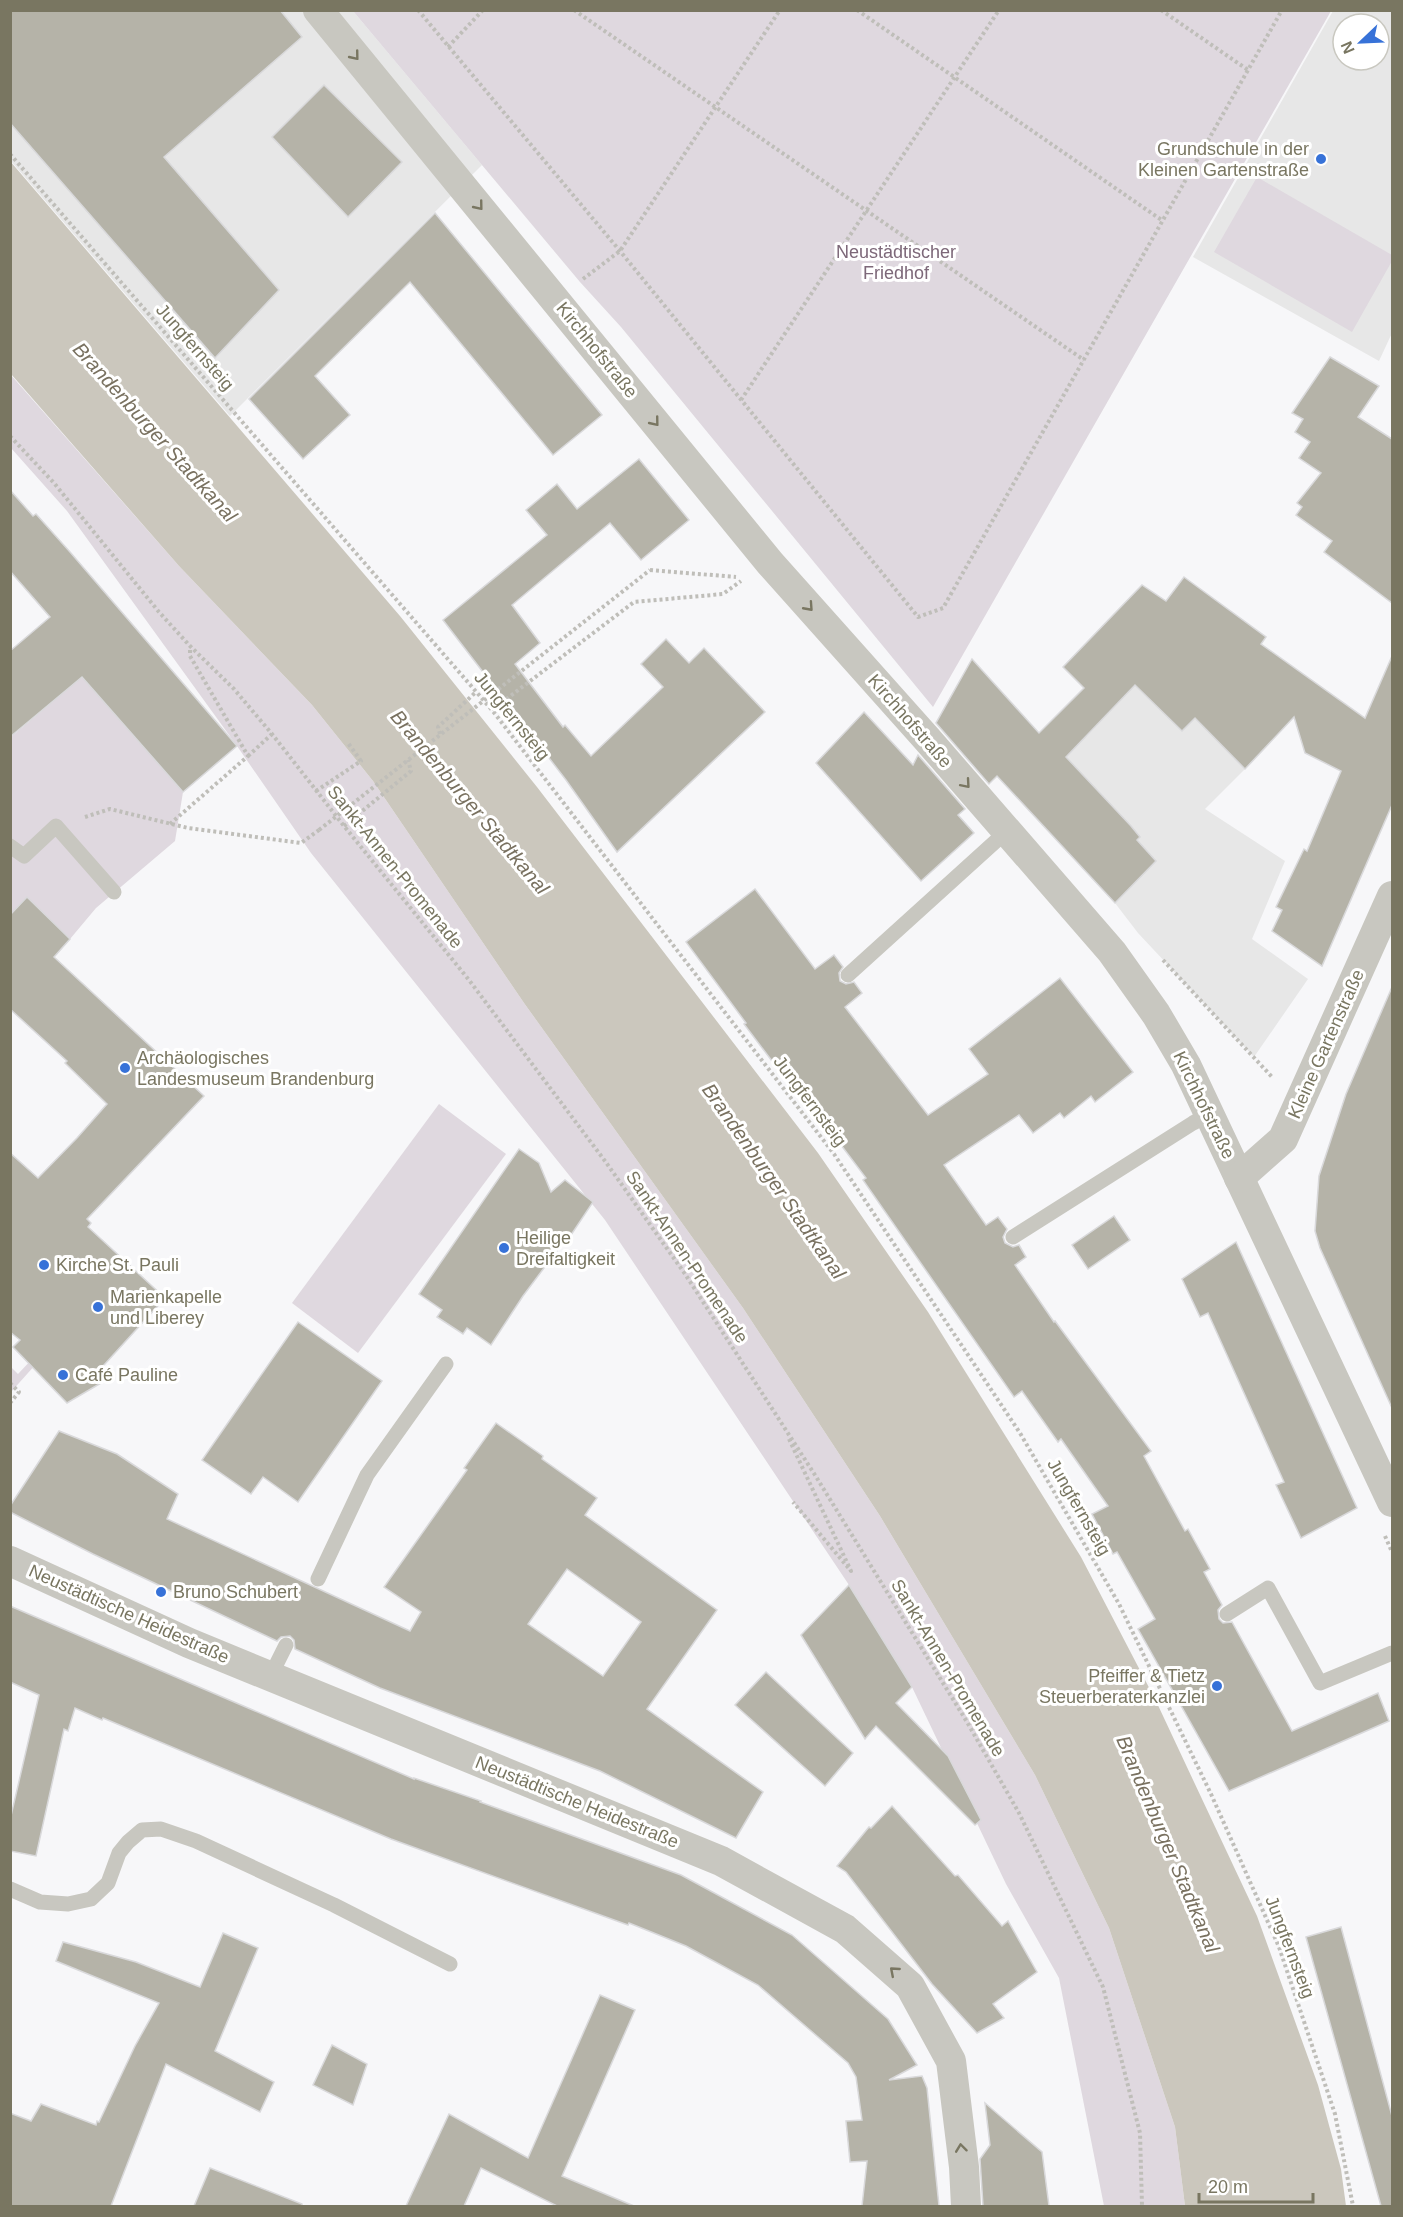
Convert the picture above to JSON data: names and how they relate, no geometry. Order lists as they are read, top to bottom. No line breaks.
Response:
{"streets":{"street":["Kirchhofstraße","Kleine Gartenstraße","Neustädtische Heidestraße"],"path":["Jungfernsteig","Sankt-Annen-Promenade"]},"crossings":[["Kirchhofstraße","Kleine Gartenstraße"]],"one_way":["Kirchhofstraße","Neustädtische Heidestraße"],"water":["Brandenburger Stadtkanal"],"parks":["Neustädtischer Friedhof"],"places":["Grundschule in der Kleinen Gartenstraße","Archäologisches Landesmuseum Brandenburg","Heilige Dreifaltigkeit","Kirche St. Pauli","Marienkapelle und Liberey","Café Pauline","Bruno Schubert","Pfeiffer & Tietz Steuerberaterkanzlei"],"scale_bar":"20 m","north":"bottom left"}
